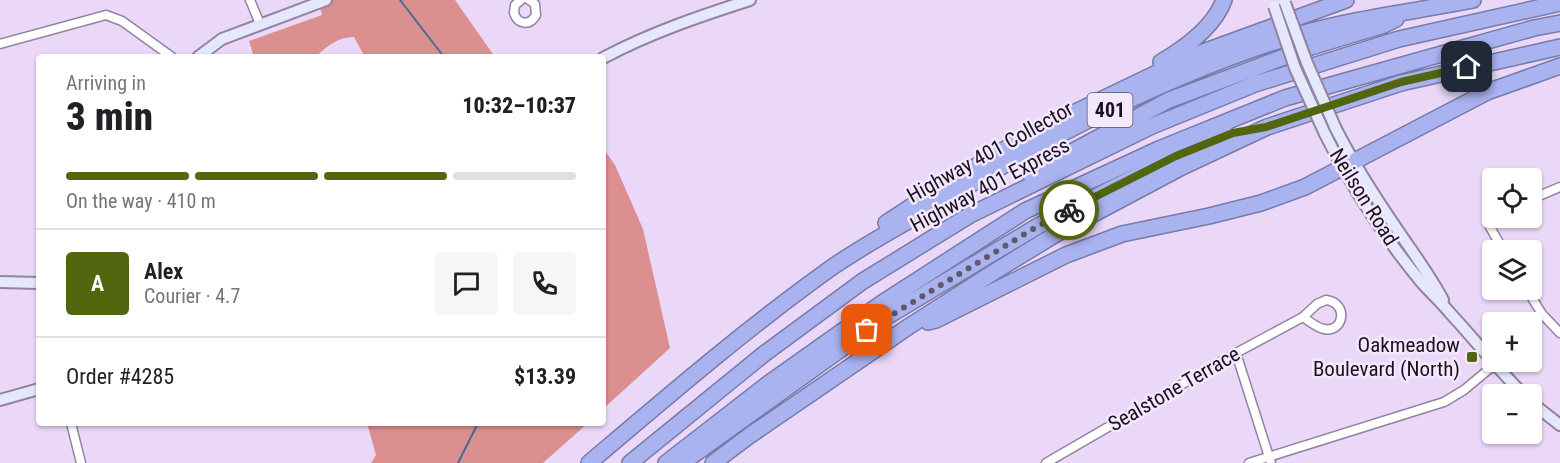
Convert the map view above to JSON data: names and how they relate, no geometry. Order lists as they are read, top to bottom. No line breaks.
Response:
{"streets":{"highway":["401","Highway 401 Collector","Highway 401 Express"],"main road":["Neilson Road"],"street":["Sealstone Terrace"]},"places":{"transit":["Oakmeadow Boulevard (North)"]},"page":{"heading":["3 min","Arriving in","10:32–10:37"],"panel":["Alex","Courier · 4.7","Order #4285","$13.39"],"bar":"On the way · 410 m","map_buttons":["+","−"],"round":"A"}}
